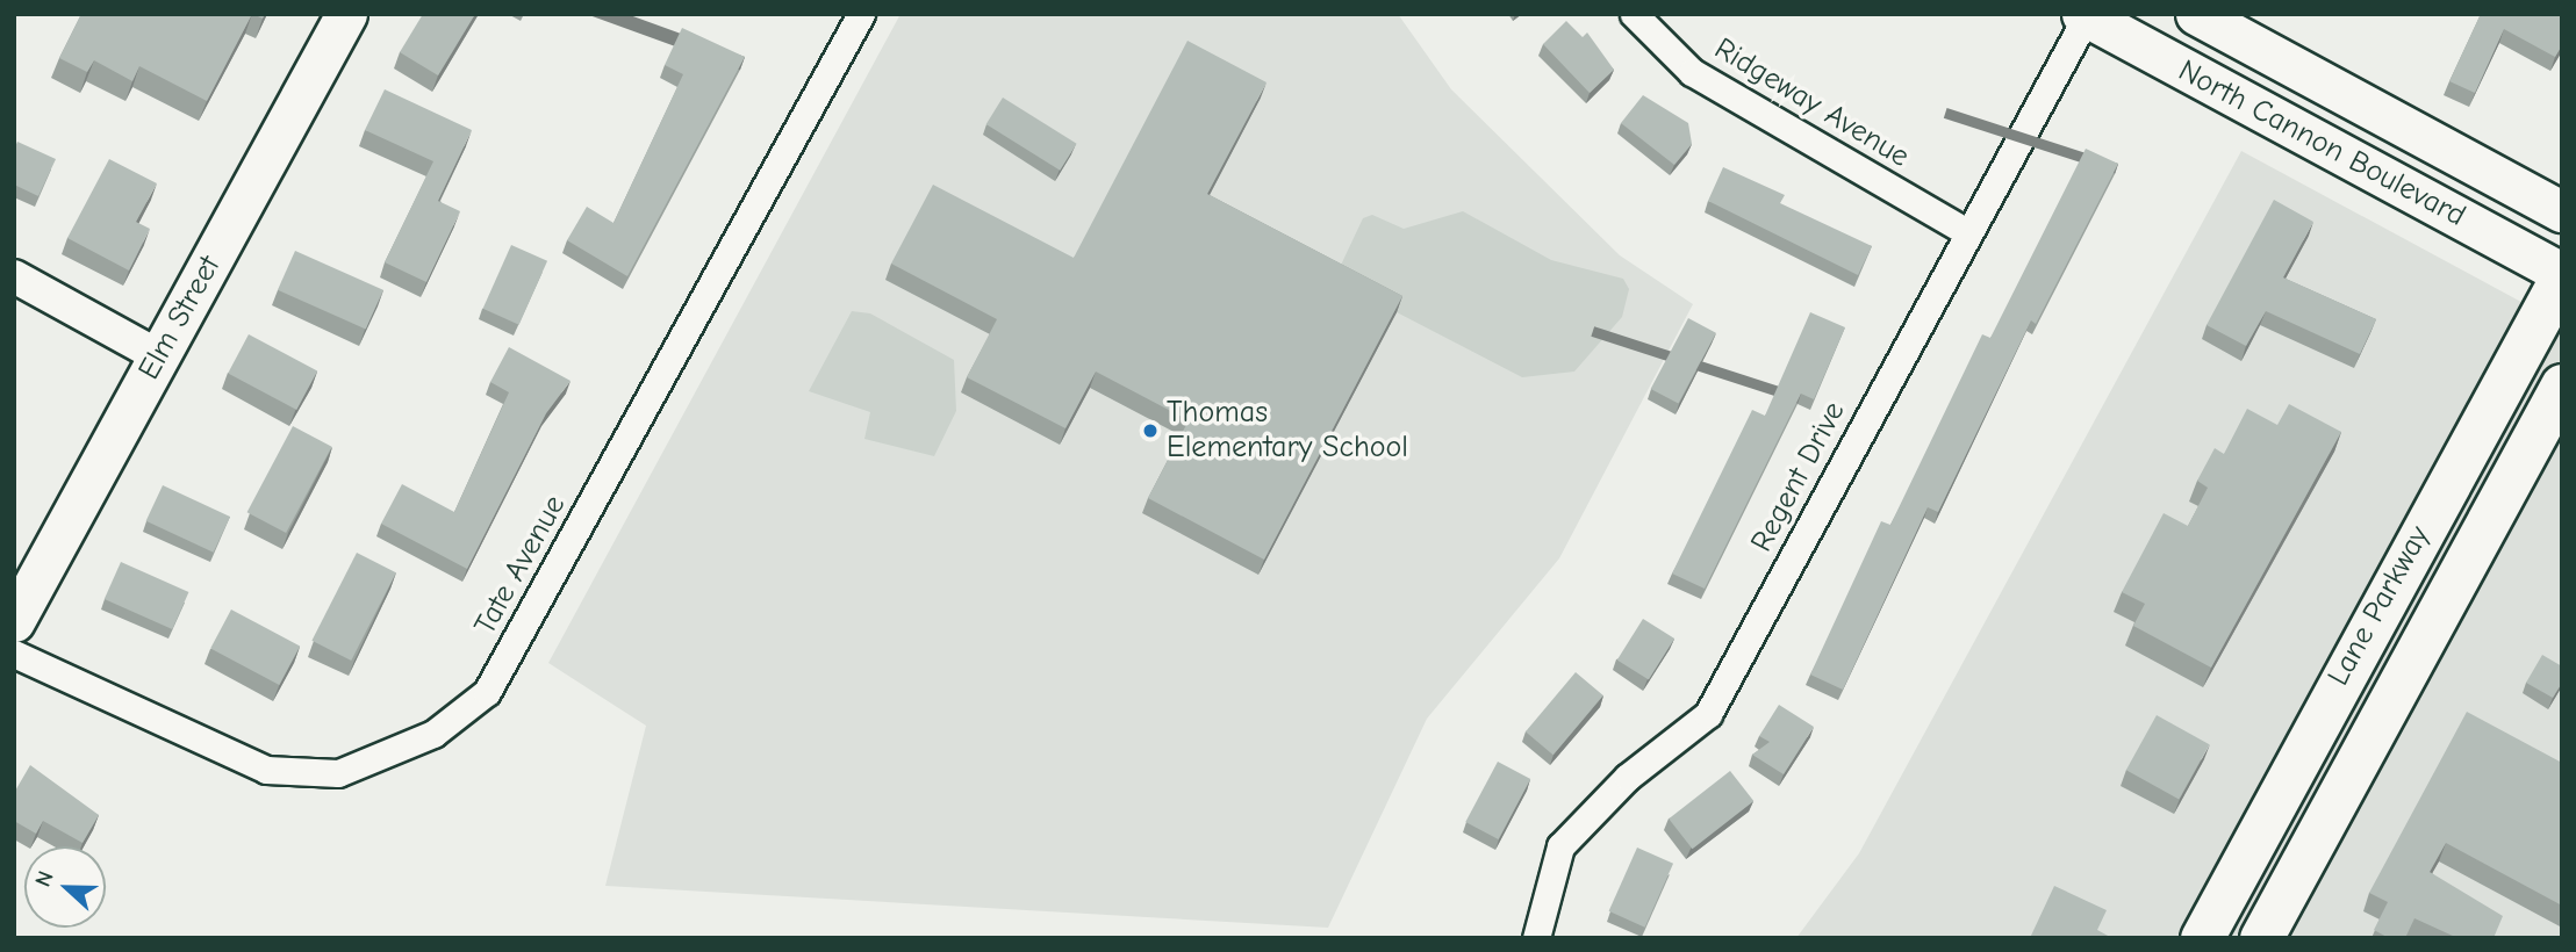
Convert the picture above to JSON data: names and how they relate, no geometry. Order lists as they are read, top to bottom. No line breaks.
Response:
{"streets":{"highway":["Lane Parkway"],"main road":["North Cannon Boulevard","Elm Street"],"street":["Ridgeway Avenue","Regent Drive","Tate Avenue"]},"crossings":[["Ridgeway Avenue","Regent Drive"],["North Cannon Boulevard","Regent Drive"],["North Cannon Boulevard","Lane Parkway"]],"places":["Thomas Elementary School"],"north":"left"}
